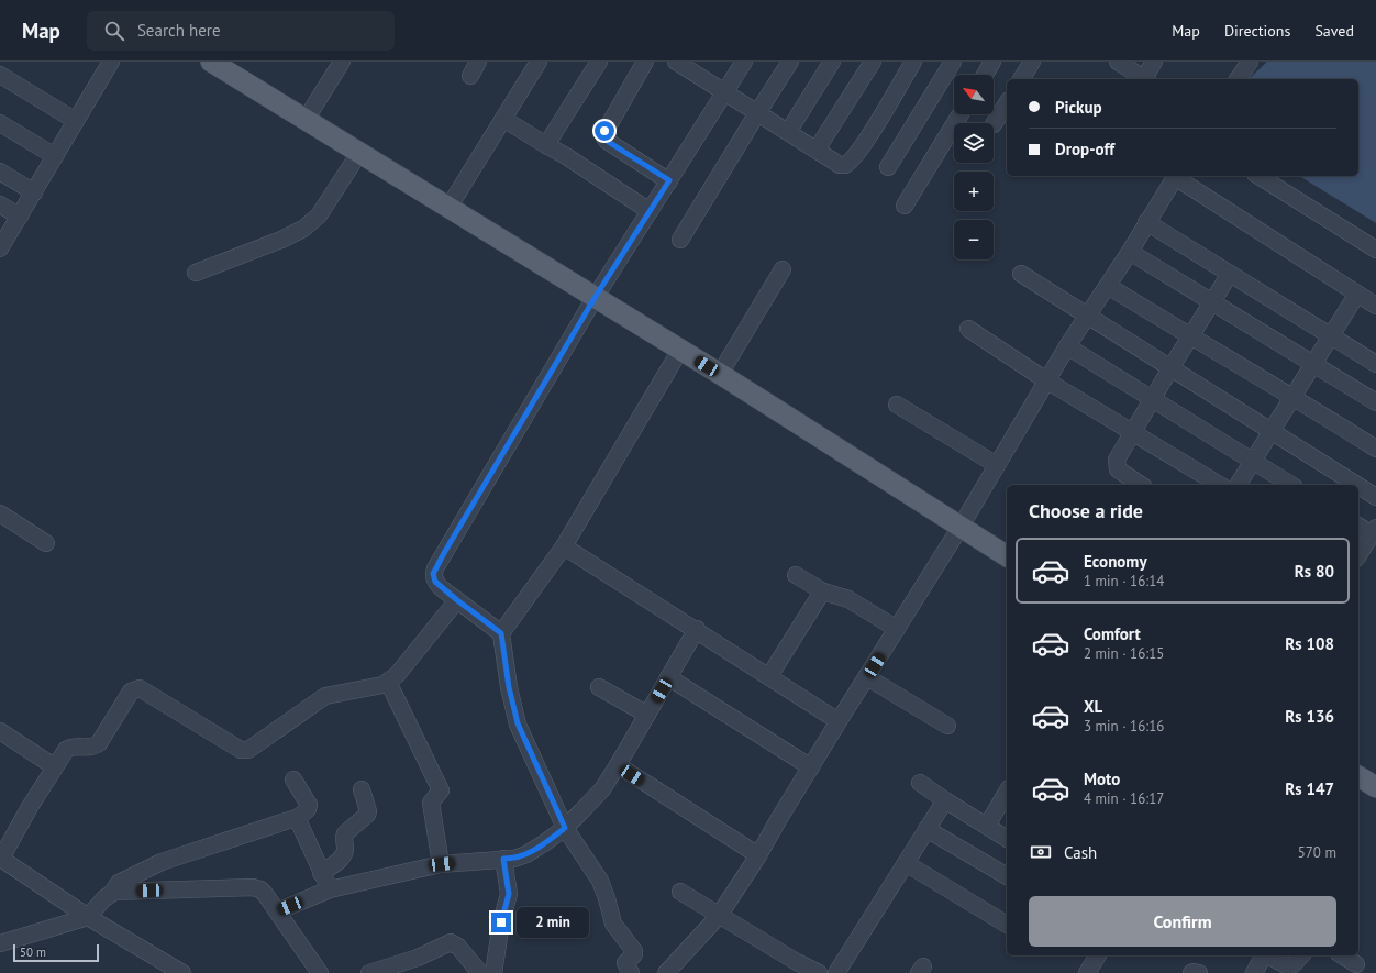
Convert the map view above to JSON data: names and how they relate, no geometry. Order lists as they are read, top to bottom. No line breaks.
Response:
{"scale_bar":"50 m","north":"top left","page":{"header":"Map","search":"Search here","nav":["Map","Directions","Saved"],"map_buttons":["+","−"],"banner":["Pickup","Drop-off"],"heading":"Choose a ride","list":[{"name":"Economy","note":"1 min · 16:14","value":"Rs 80"},{"name":"Comfort","note":"2 min · 16:15","value":"Rs 108"},{"name":"XL","note":"3 min · 16:16","value":"Rs 136"},{"name":"Moto","note":"4 min · 16:17","value":"Rs 147"}],"pay":["Cash","570 m"],"buttons":"Confirm","bubble":"2 min","scale":"50 m"}}
